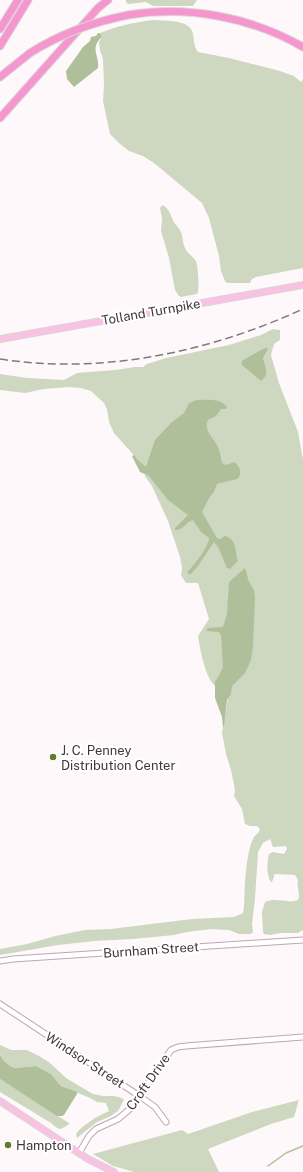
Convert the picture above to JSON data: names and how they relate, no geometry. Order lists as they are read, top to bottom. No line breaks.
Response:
{"streets":{"main road":["Tolland Turnpike"],"street":["Burnham Street","Windsor Street","Croft Drive"]},"crossings":[["Windsor Street","Croft Drive"]],"places":["J. C. Penney Distribution Center","Hampton"]}
